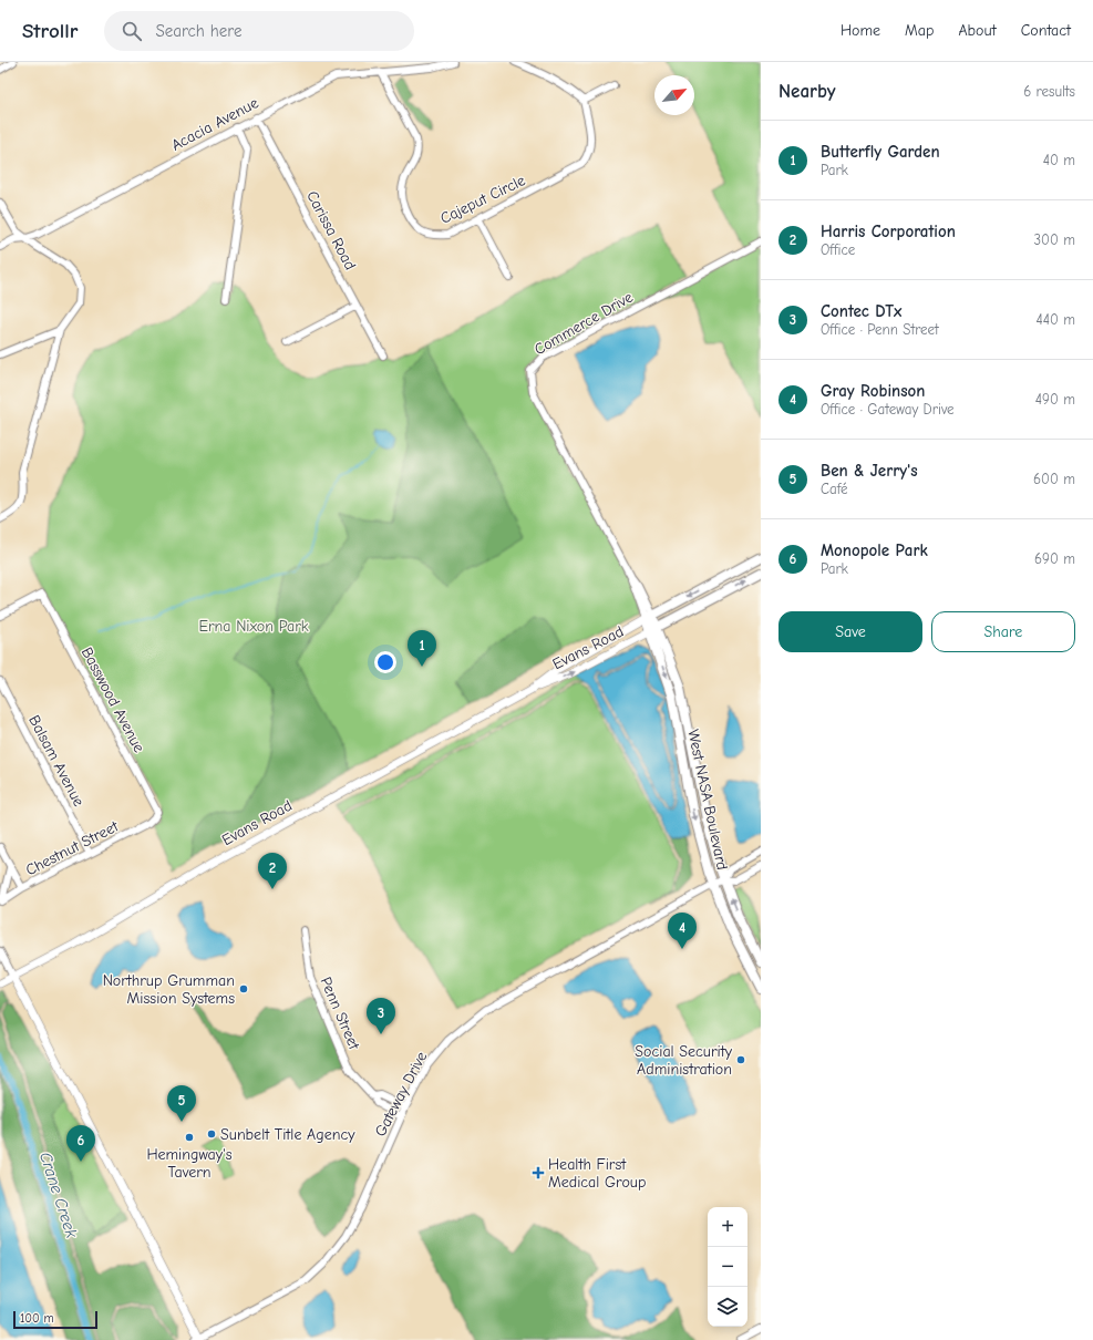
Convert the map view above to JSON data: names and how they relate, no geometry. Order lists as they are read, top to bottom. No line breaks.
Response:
{"streets":{"main road":["West NASA Boulevard"],"street":["Acacia Avenue","Cajeput Circle","Carissa Road","Commerce Drive","Evans Road","Basswood Avenue","Balsam Avenue","Chestnut Street","Penn Street","Gateway Drive"]},"crossings":[["Acacia Avenue","Cajeput Circle"],["Acacia Avenue","Carissa Road"],["Commerce Drive","Evans Road"],["Commerce Drive","West NASA Boulevard"],["Evans Road","West NASA Boulevard"],["Basswood Avenue","Chestnut Street"],["Balsam Avenue","Chestnut Street"],["West NASA Boulevard","Gateway Drive"],["Penn Street","Gateway Drive"]],"water":["Crane Creek"],"parks":["Erna Nixon Park"],"places":{"other":["Northrup Grumman Mission Systems","Social Security Administration","Sunbelt Title Agency","Hemingway's Tavern"],"health":["Health First Medical Group"]},"scale_bar":"100 m","north":"top right","page":{"header":"Strollr","search":"Search here","nav":["Home","Map","About","Contact"],"heading":["Nearby","6 results"],"list":[{"mark":"1","name":"Butterfly Garden","note":"Park","value":"40 m"},{"mark":"2","name":"Harris Corporation","note":"Office","value":"300 m"},{"mark":"3","name":"Contec DTx","note":"Office · Penn Street","value":"440 m"},{"mark":"4","name":"Gray Robinson","note":"Office · Gateway Drive","value":"490 m"},{"mark":"5","name":"Ben & Jerry's","note":"Café","value":"600 m"},{"mark":"6","name":"Monopole Park","note":"Park","value":"690 m"}],"buttons":["Save","Share"],"pins":["1","2","4","3","5","6"],"map_buttons":["+","−"],"scale":"100 m"}}
